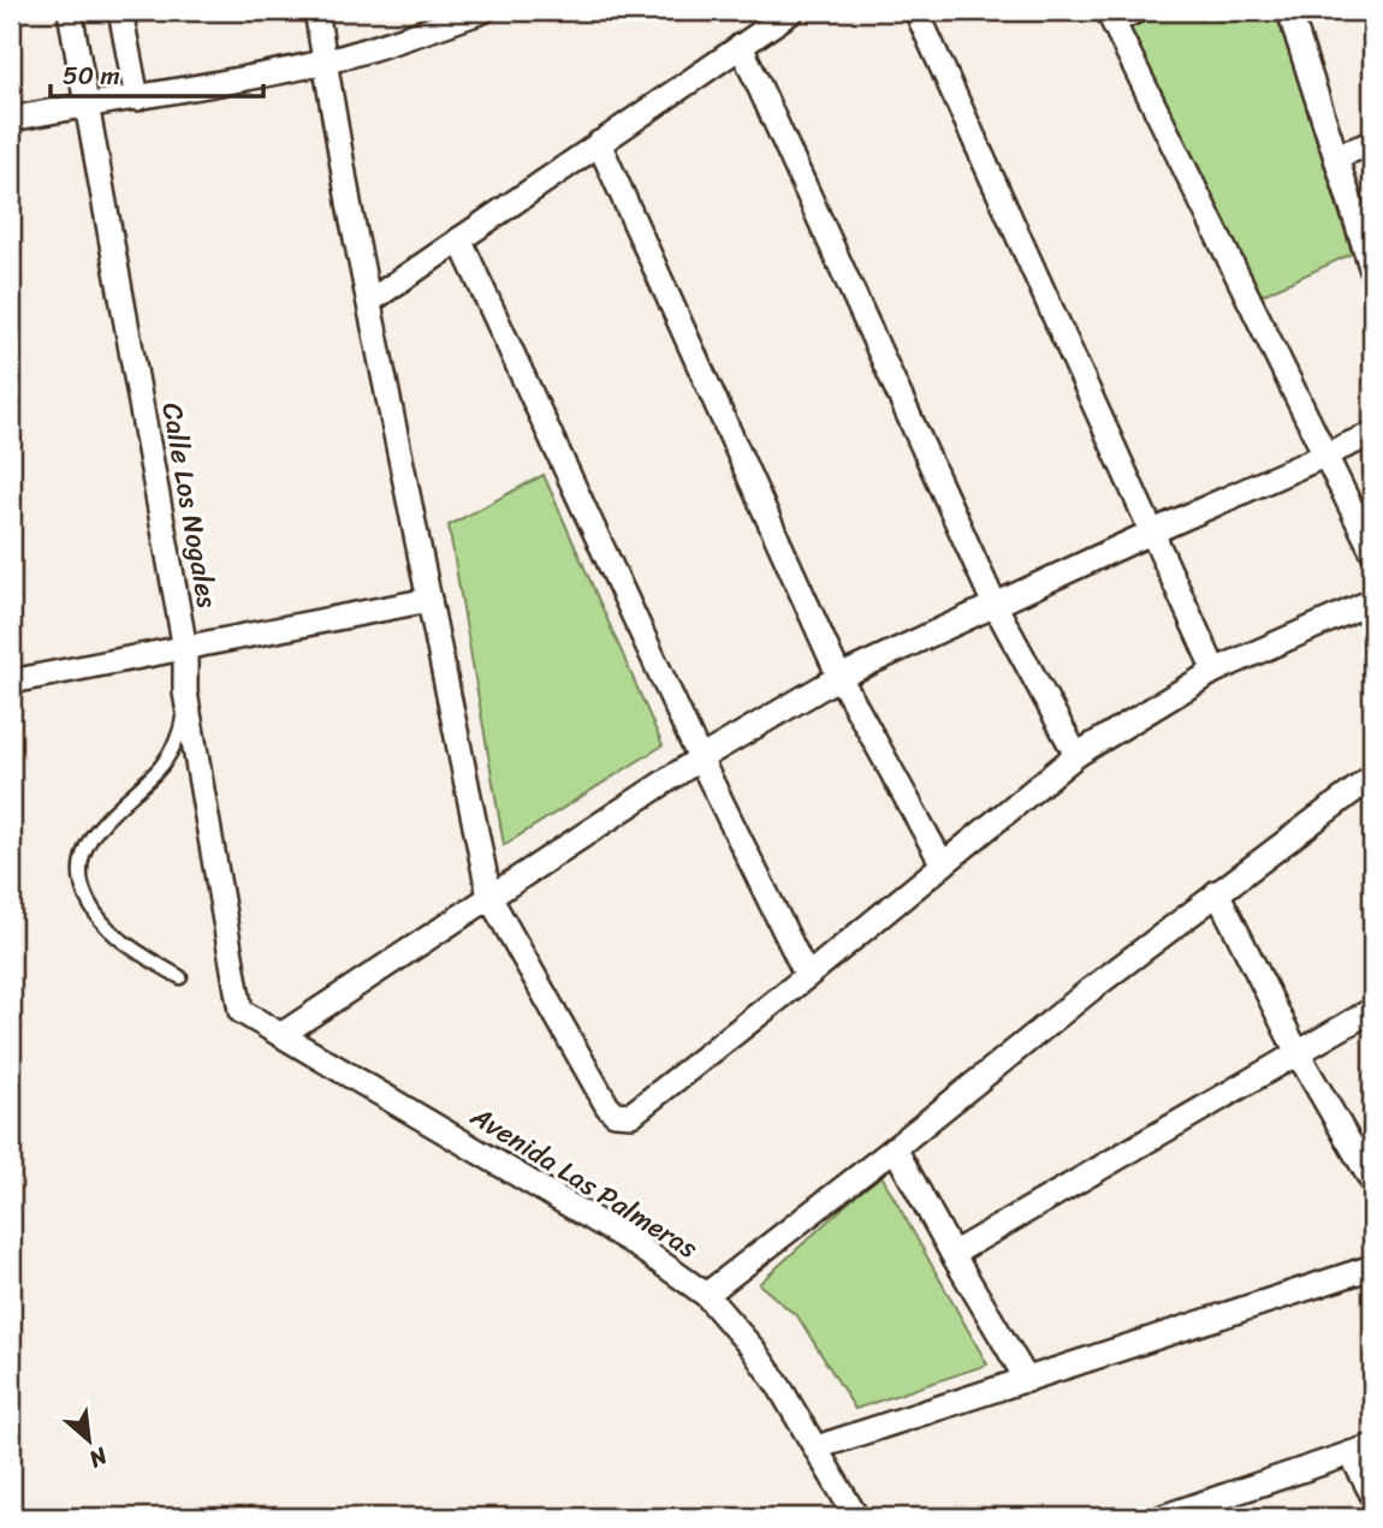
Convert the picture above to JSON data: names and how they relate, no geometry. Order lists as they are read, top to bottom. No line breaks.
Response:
{"streets":{"street":["Calle Los Nogales","Avenida Las Palmeras"]},"crossings":[["Calle Los Nogales","Avenida Las Palmeras"]],"scale_bar":"50 m","north":"bottom right"}
